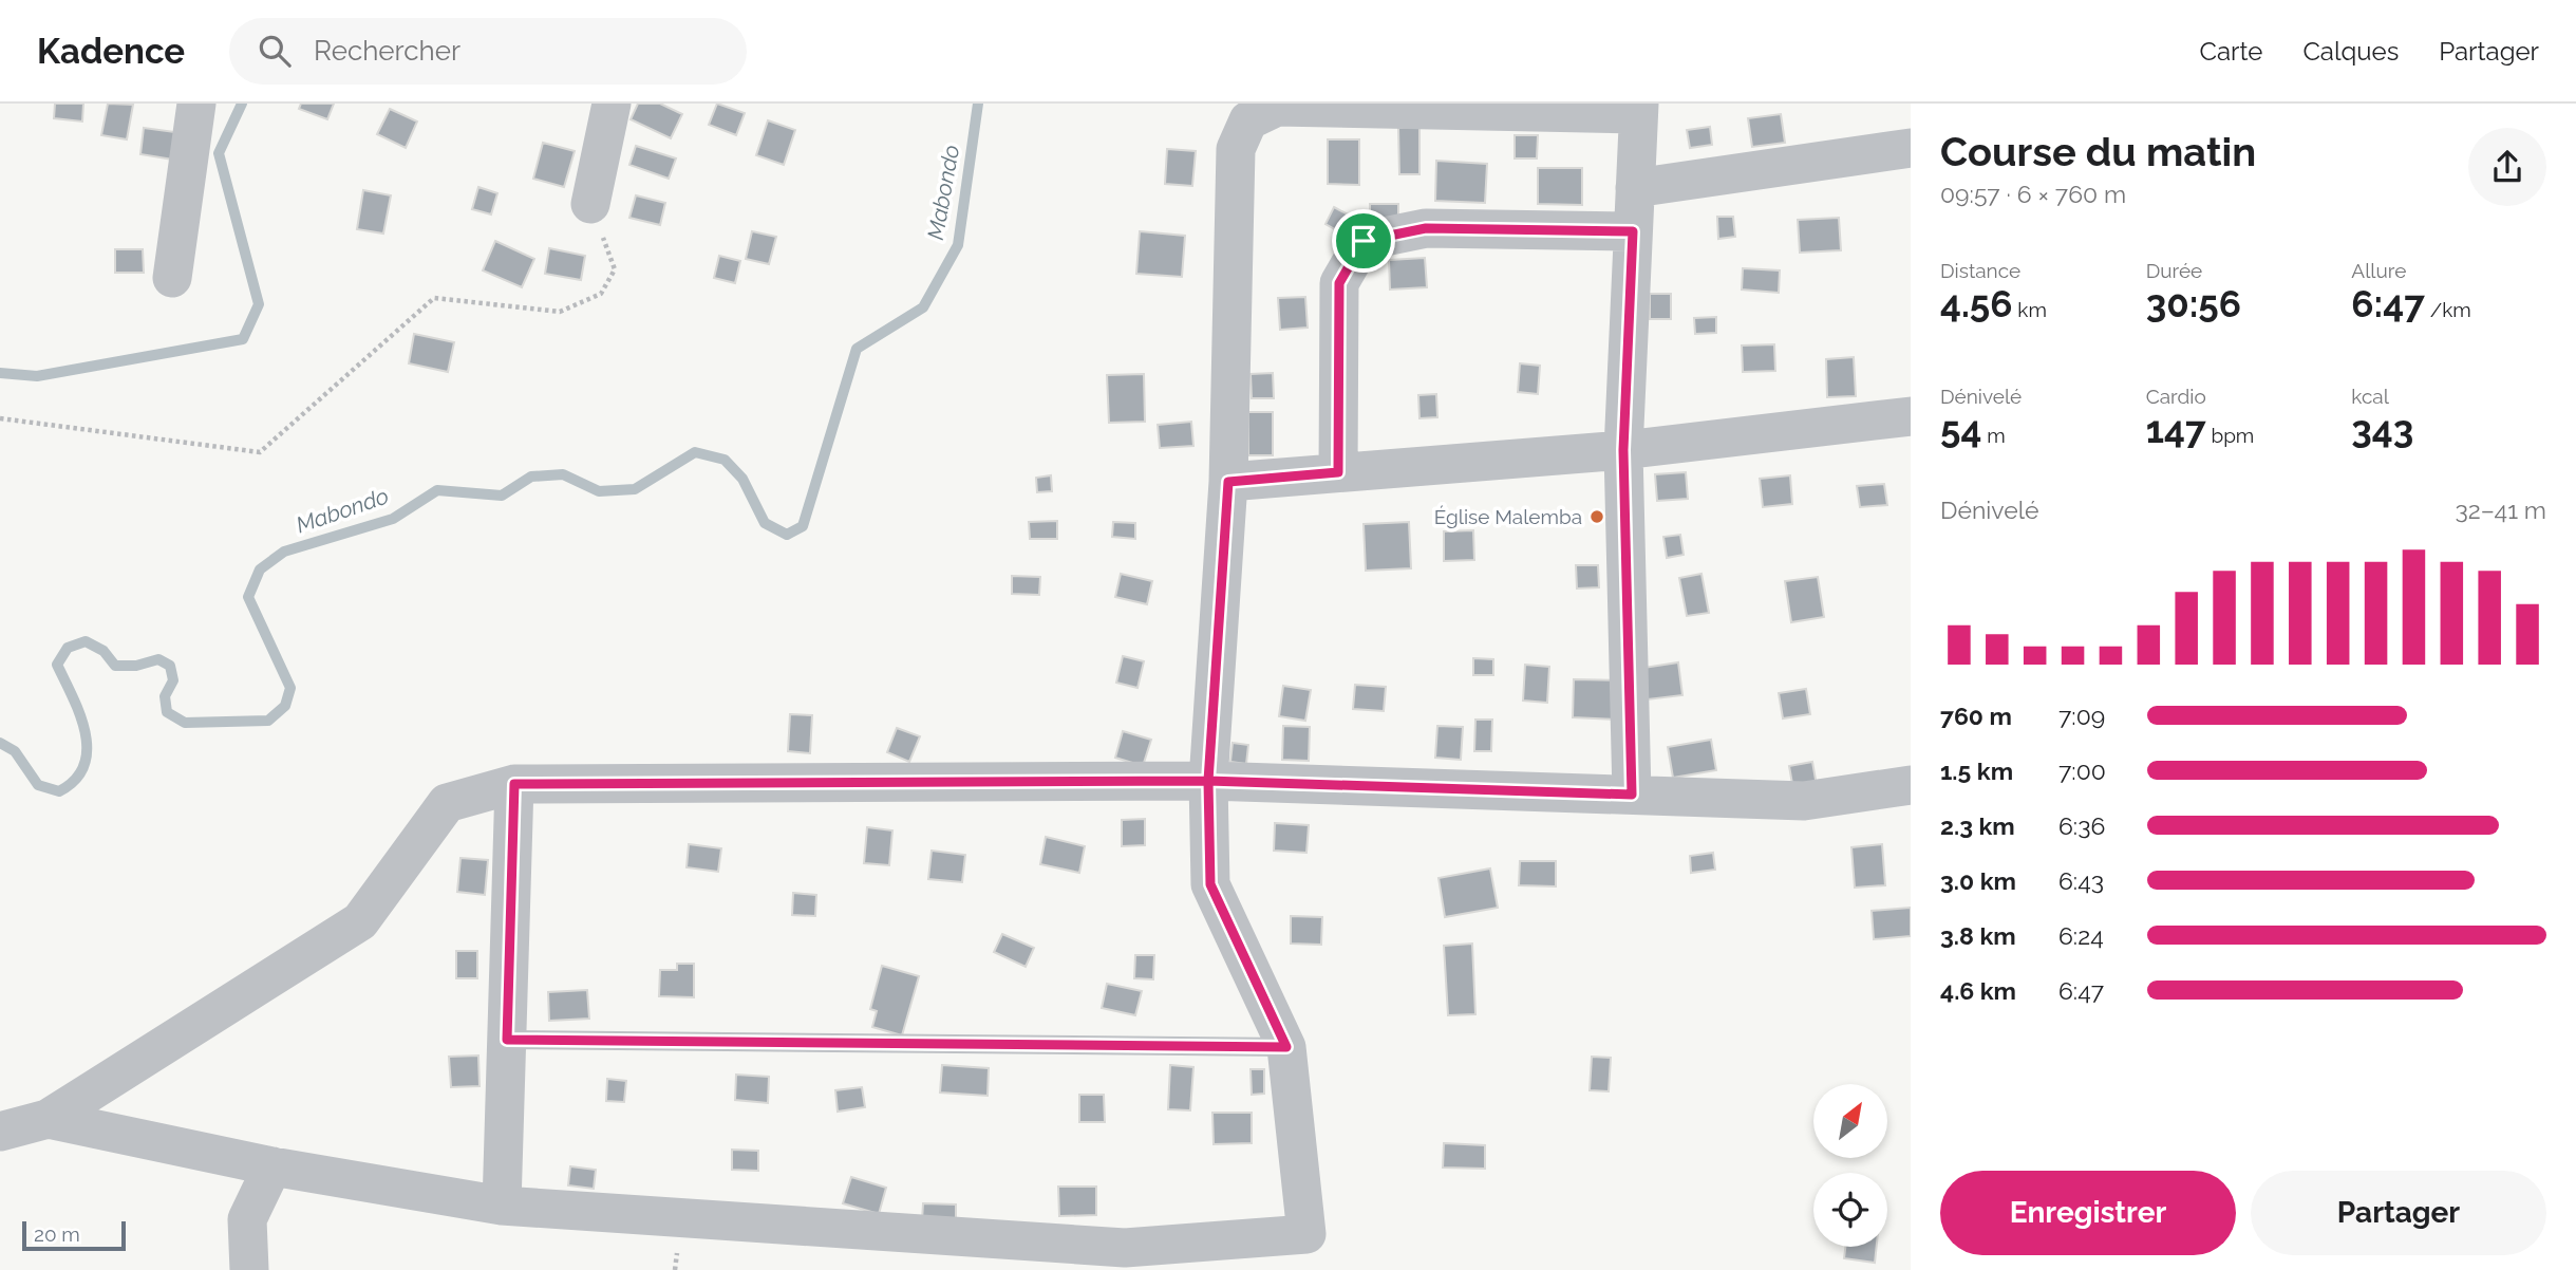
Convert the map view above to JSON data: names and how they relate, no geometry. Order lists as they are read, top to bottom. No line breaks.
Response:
{"water":["Mabondo"],"places":["Église Malemba"],"scale_bar":"20 m","north":"top right","page":{"header":"Kadence","search":"Rechercher","nav":["Carte","Calques","Partager"],"heading":["Course du matin","09:57 · 6 × 760 m"],"stats":[["Distance","4.56 km"],["Durée","30:56"],["Allure","6:47 /km"],["Dénivelé","54 m"],["Cardio","147 bpm"],["kcal","343"]],"chart":["Dénivelé","32–41 m"],"list":[{"name":"760 m","note":"7:09"},{"name":"1.5 km","note":"7:00"},{"name":"2.3 km","note":"6:36"},{"name":"3.0 km","note":"6:43"},{"name":"3.8 km","note":"6:24"},{"name":"4.6 km","note":"6:47"}],"buttons":["Enregistrer","Partager"],"scale":"20 m"}}
